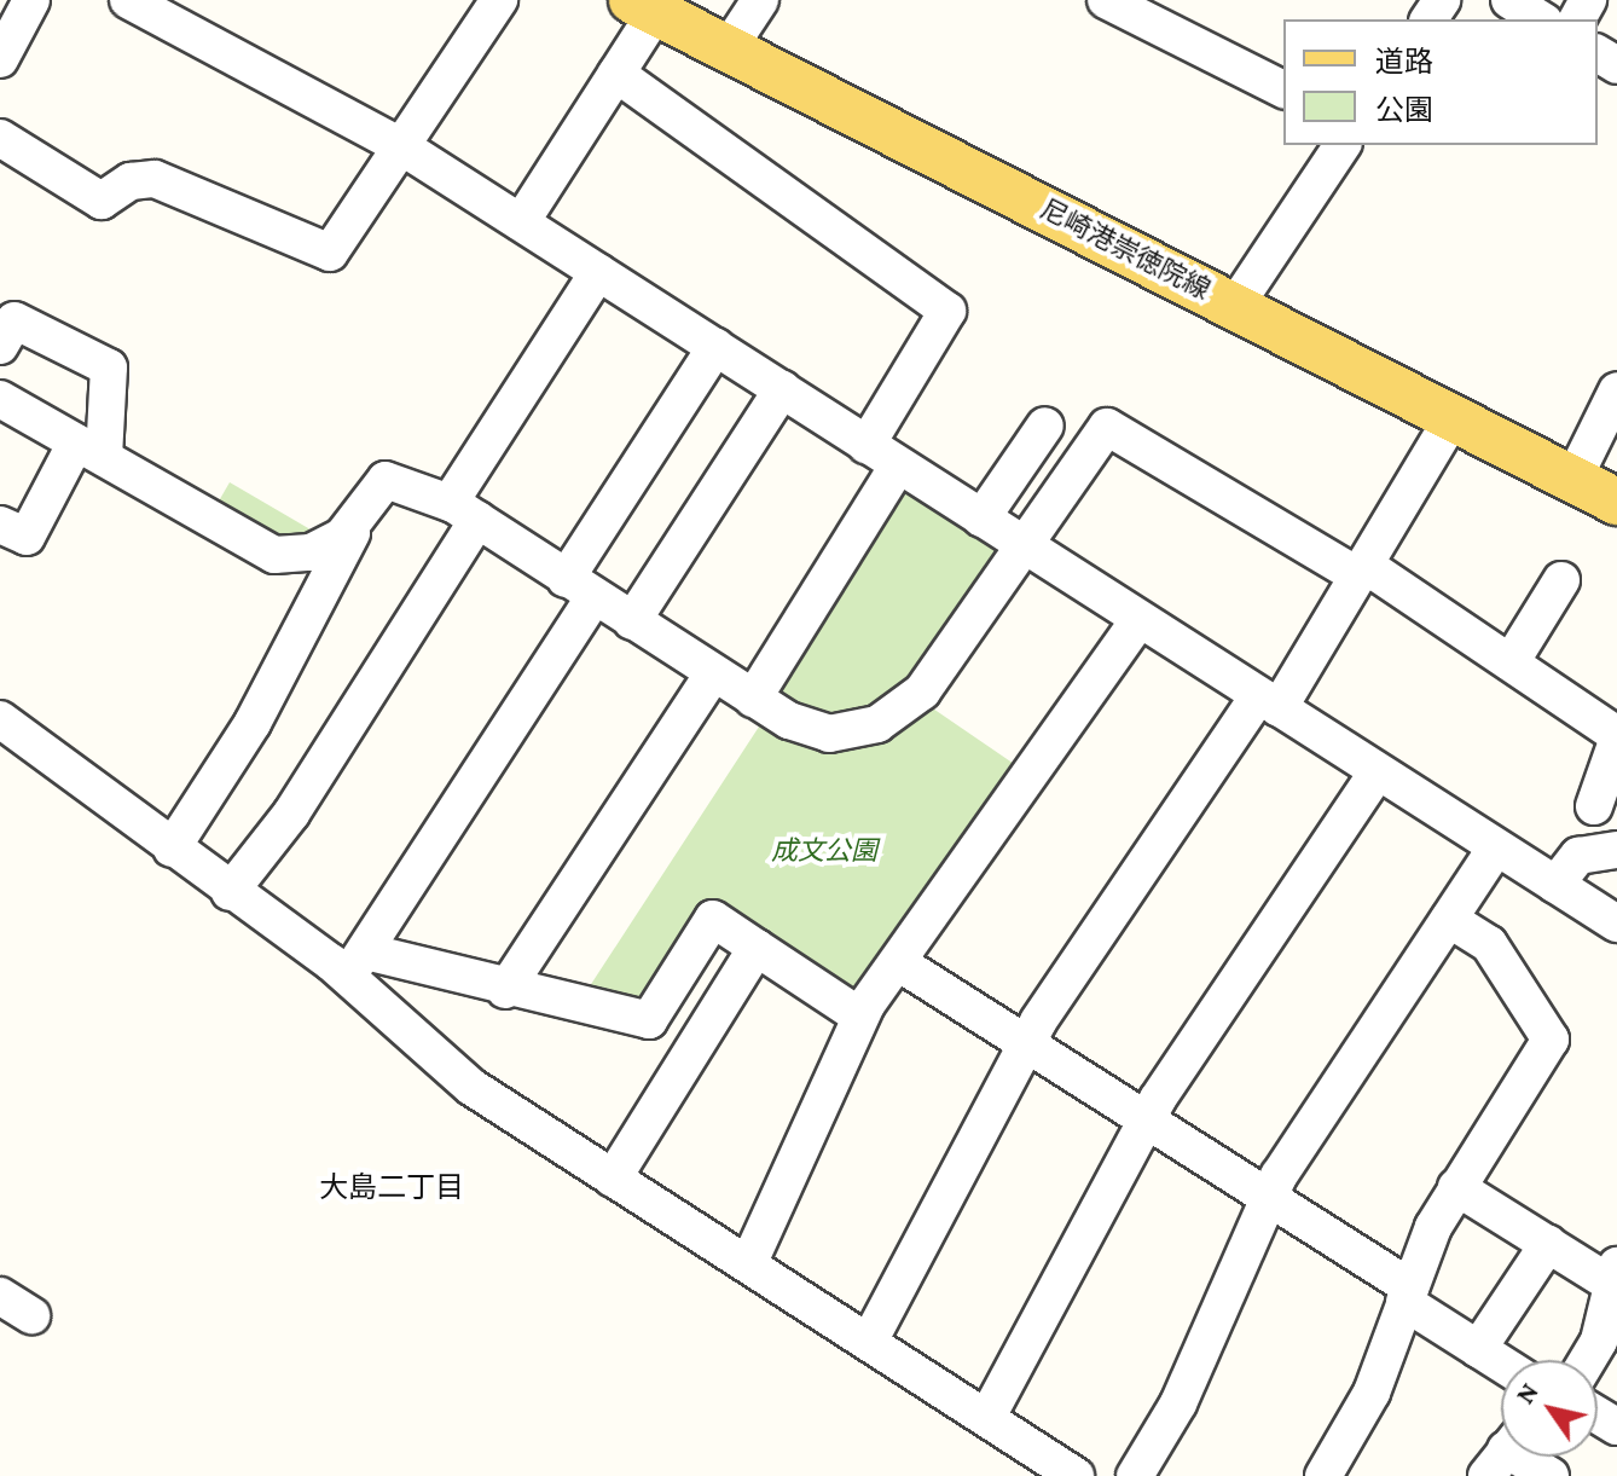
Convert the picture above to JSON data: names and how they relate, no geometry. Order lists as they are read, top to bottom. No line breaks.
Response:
{"streets":{"main road":["尼崎港崇徳院線"]},"districts":["大島二丁目"],"parks":["成文公園"],"legend":["道路","公園"],"north":"top left"}
